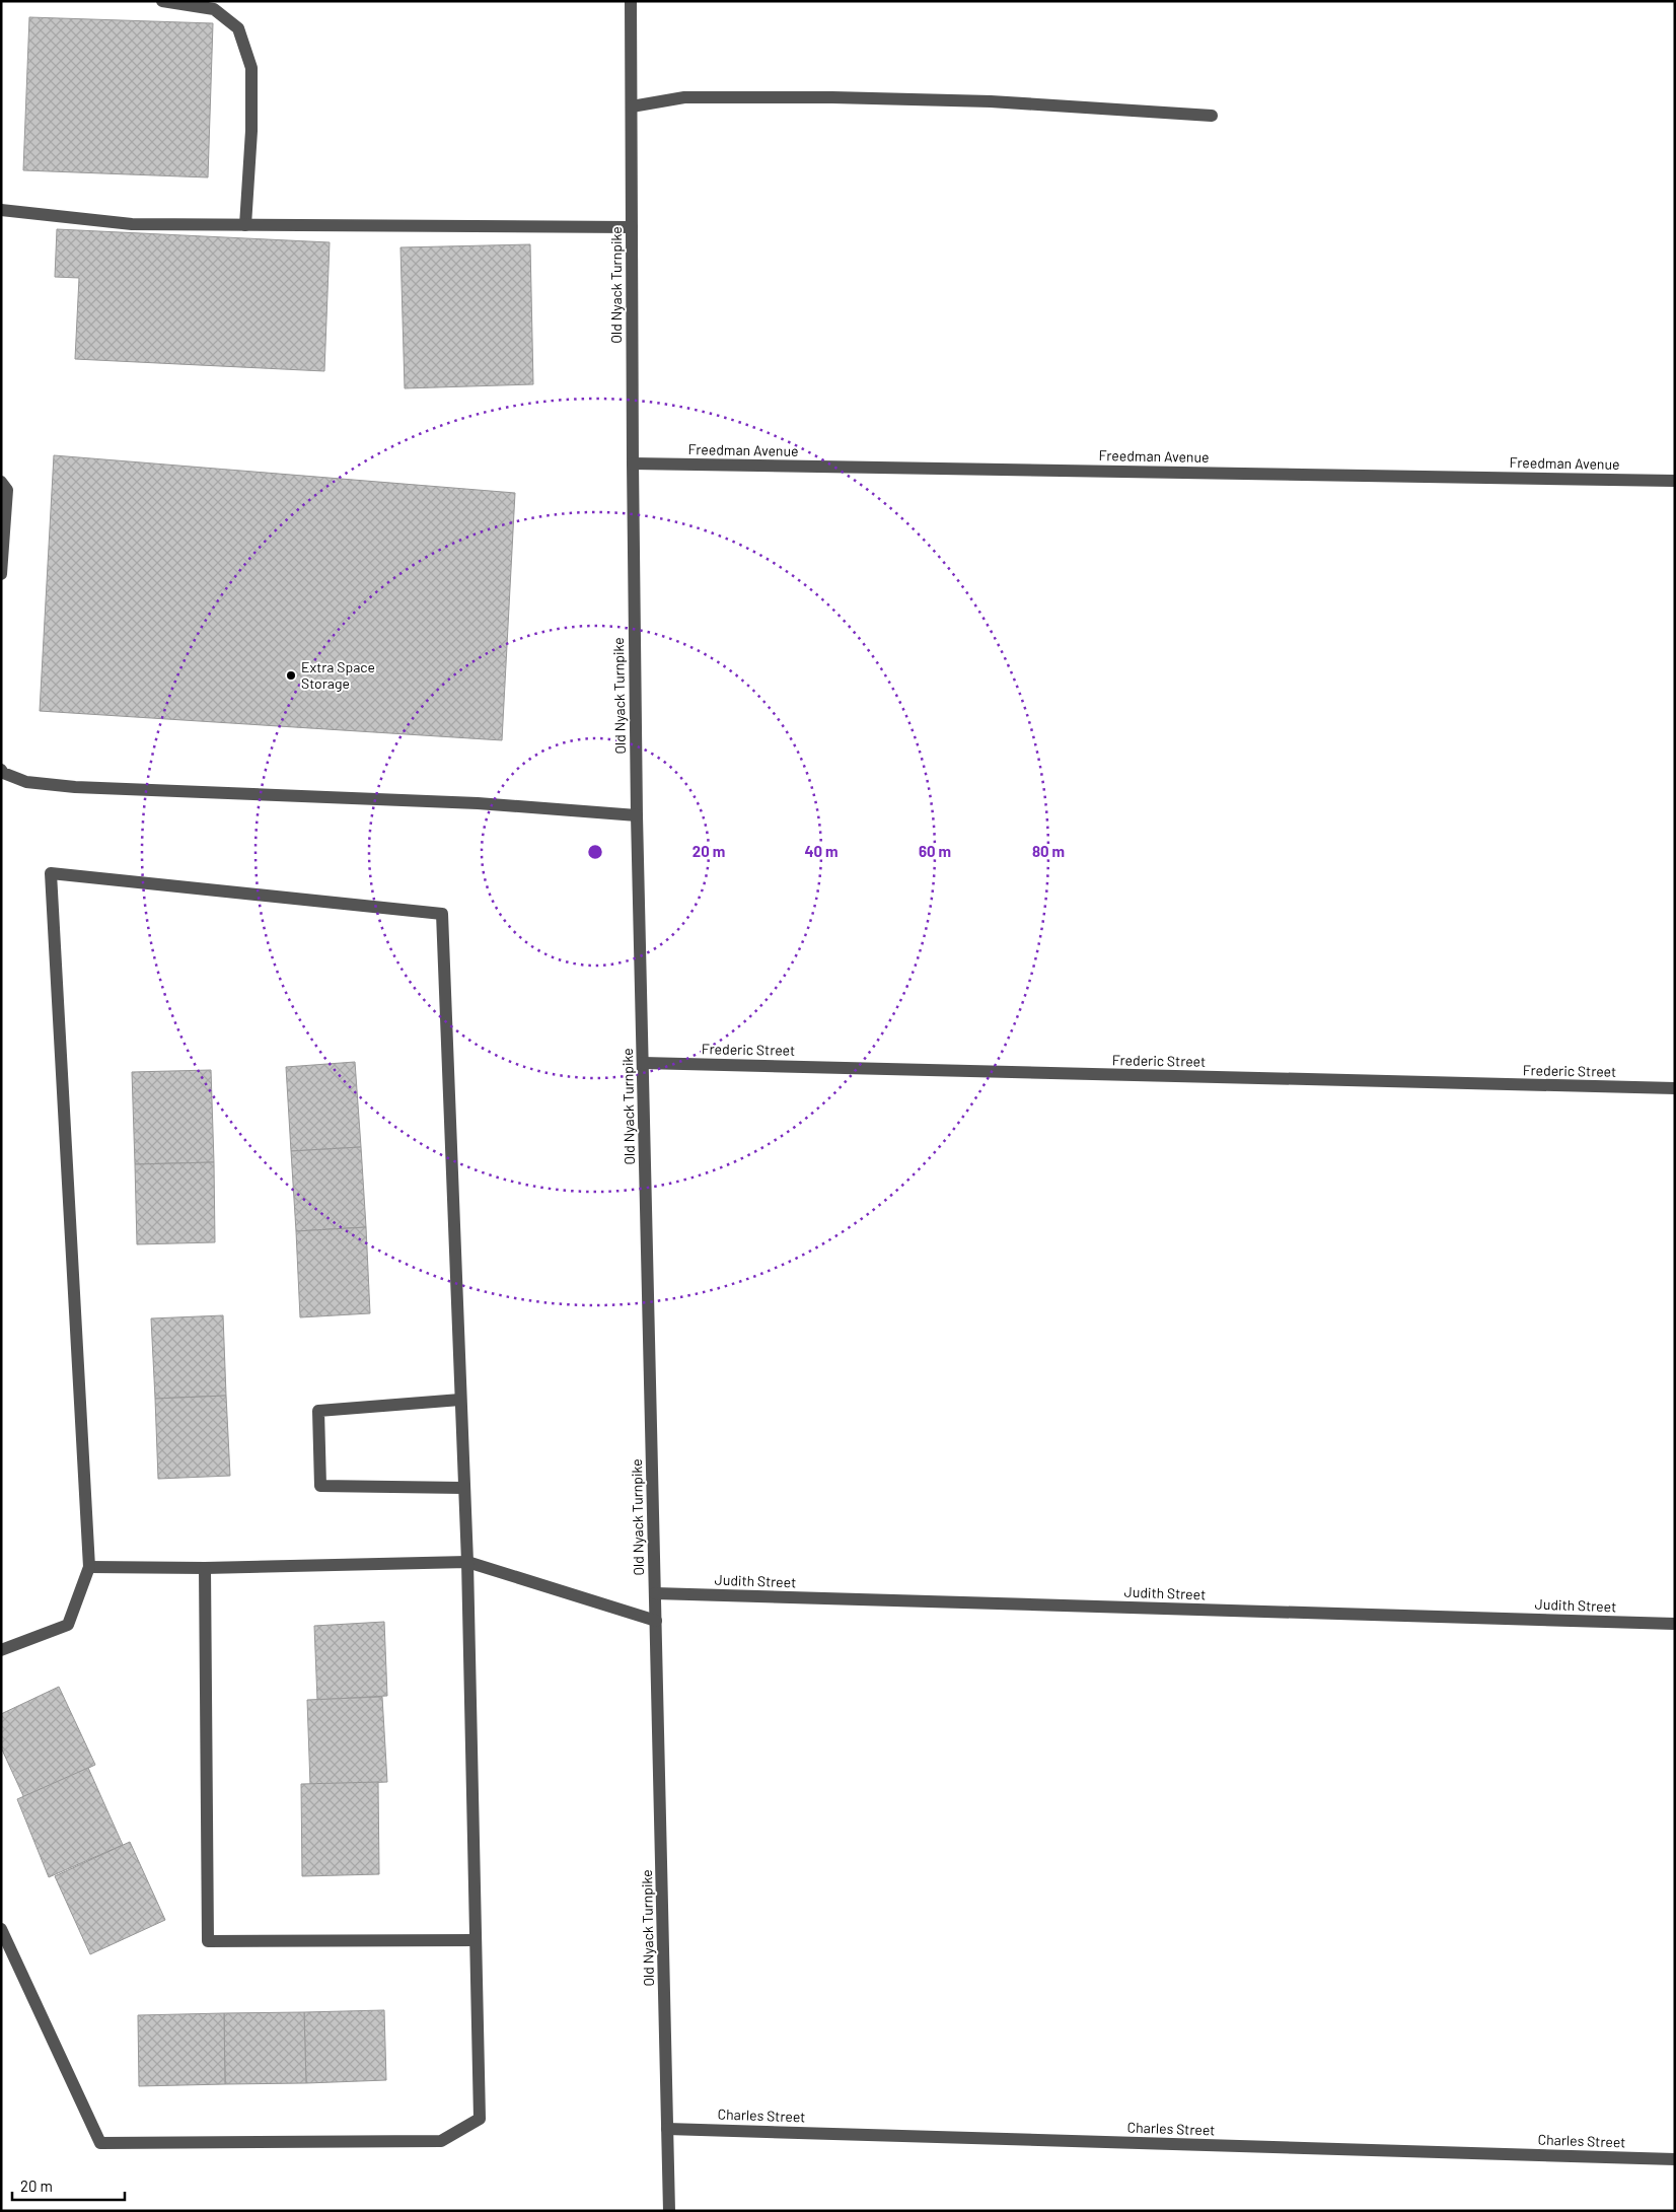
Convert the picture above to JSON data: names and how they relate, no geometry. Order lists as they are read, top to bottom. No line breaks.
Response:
{"streets":{"street":["Old Nyack Turnpike","Freedman Avenue","Frederic Street","Judith Street","Charles Street"]},"crossings":[["Old Nyack Turnpike","Freedman Avenue"],["Old Nyack Turnpike","Frederic Street"],["Old Nyack Turnpike","Judith Street"],["Old Nyack Turnpike","Charles Street"]],"places":["Extra Space Storage"],"scale_bar":"20 m","rings":["20 m","40 m","60 m","80 m"]}
